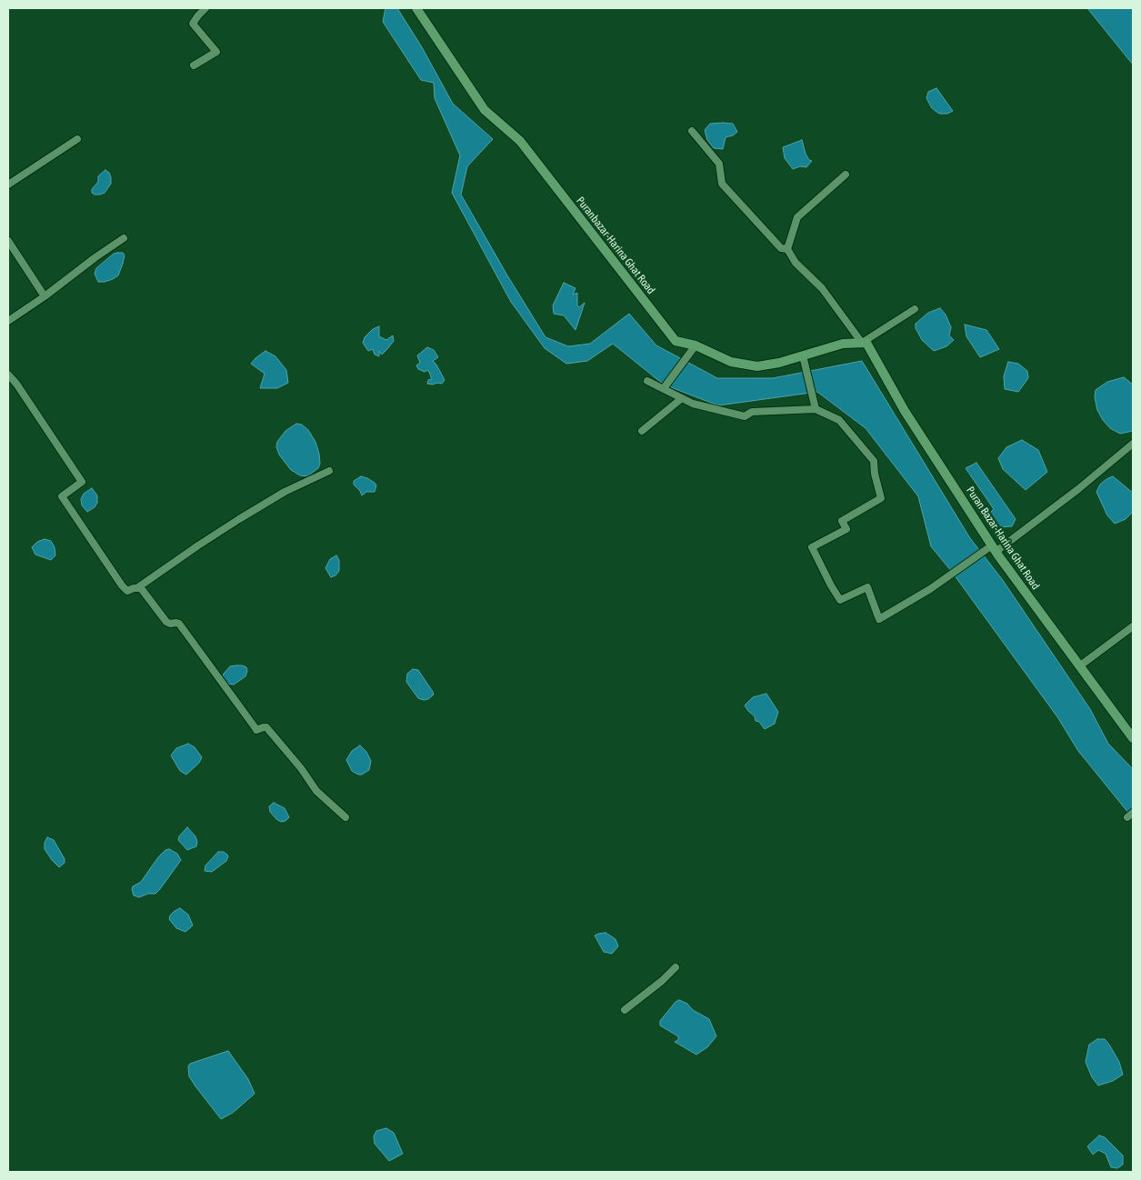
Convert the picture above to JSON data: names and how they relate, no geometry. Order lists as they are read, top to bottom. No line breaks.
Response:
{"streets":{"main road":["Puranbazar-Harina Ghat Road","Puran Bazar-Harina Ghat Road"]},"crossings":[["Puranbazar-Harina Ghat Road","Puran Bazar-Harina Ghat Road"]]}
